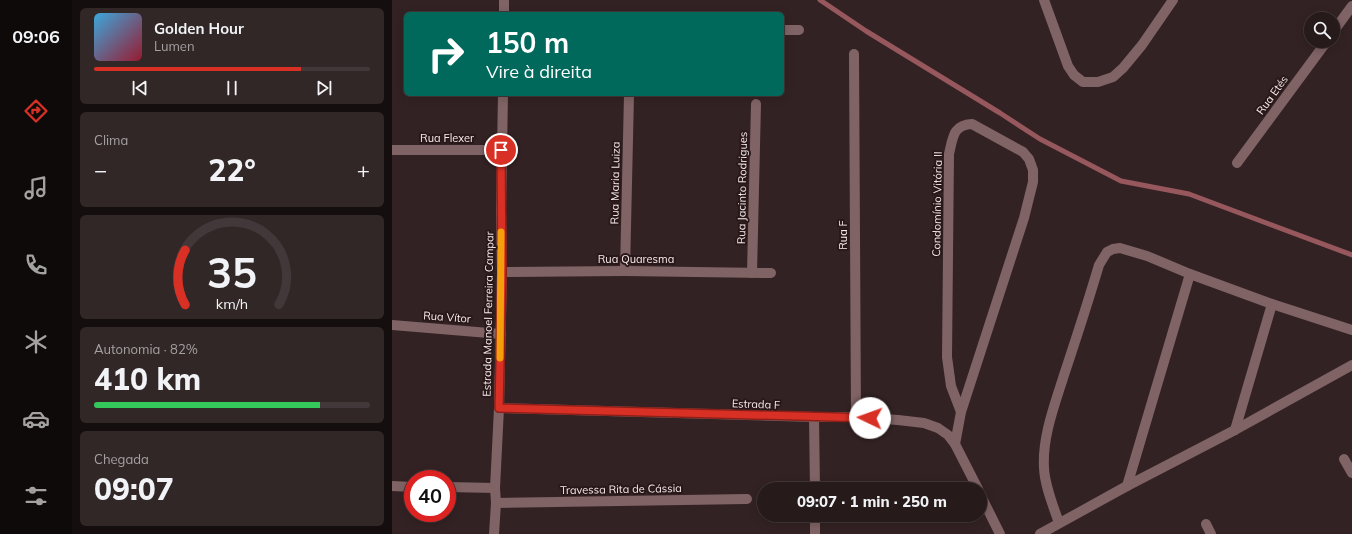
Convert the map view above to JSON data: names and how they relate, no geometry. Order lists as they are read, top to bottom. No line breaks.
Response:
{"streets":{"street":["Rua Etés","Rua Flexer","Rua Maria Luiza","Rua Jacinto Rodrigues","Condomínio Vitória II","Rua F","Rua Quaresma","Estrada Manoel Ferreira Campar","Rua Vítor","Estrada F","Travessa Rita de Cássia"]},"crossings":[["Rua Flexer","Estrada Manoel Ferreira Campar"],["Rua Maria Luiza","Rua Quaresma"],["Rua Jacinto Rodrigues","Rua Quaresma"],["Condomínio Vitória II","Estrada F"],["Rua F","Estrada F"],["Rua Quaresma","Estrada Manoel Ferreira Campar"],["Estrada Manoel Ferreira Campar","Rua Vítor"],["Estrada Manoel Ferreira Campar","Estrada F"],["Estrada Manoel Ferreira Campar","Travessa Rita de Cássia"]],"page":{"tabs":"09:06","turn":["150 m","Vire à direita"],"song":["Golden Hour","Lumen"],"tile":["Clima",["Autonomia · 82%","410 km"],["Chegada","09:07"]],"heat":["−","22°","+"],"limit":"40","trip":"09:07 · 1 min · 250 m","gauge":["35","km/h"]}}
